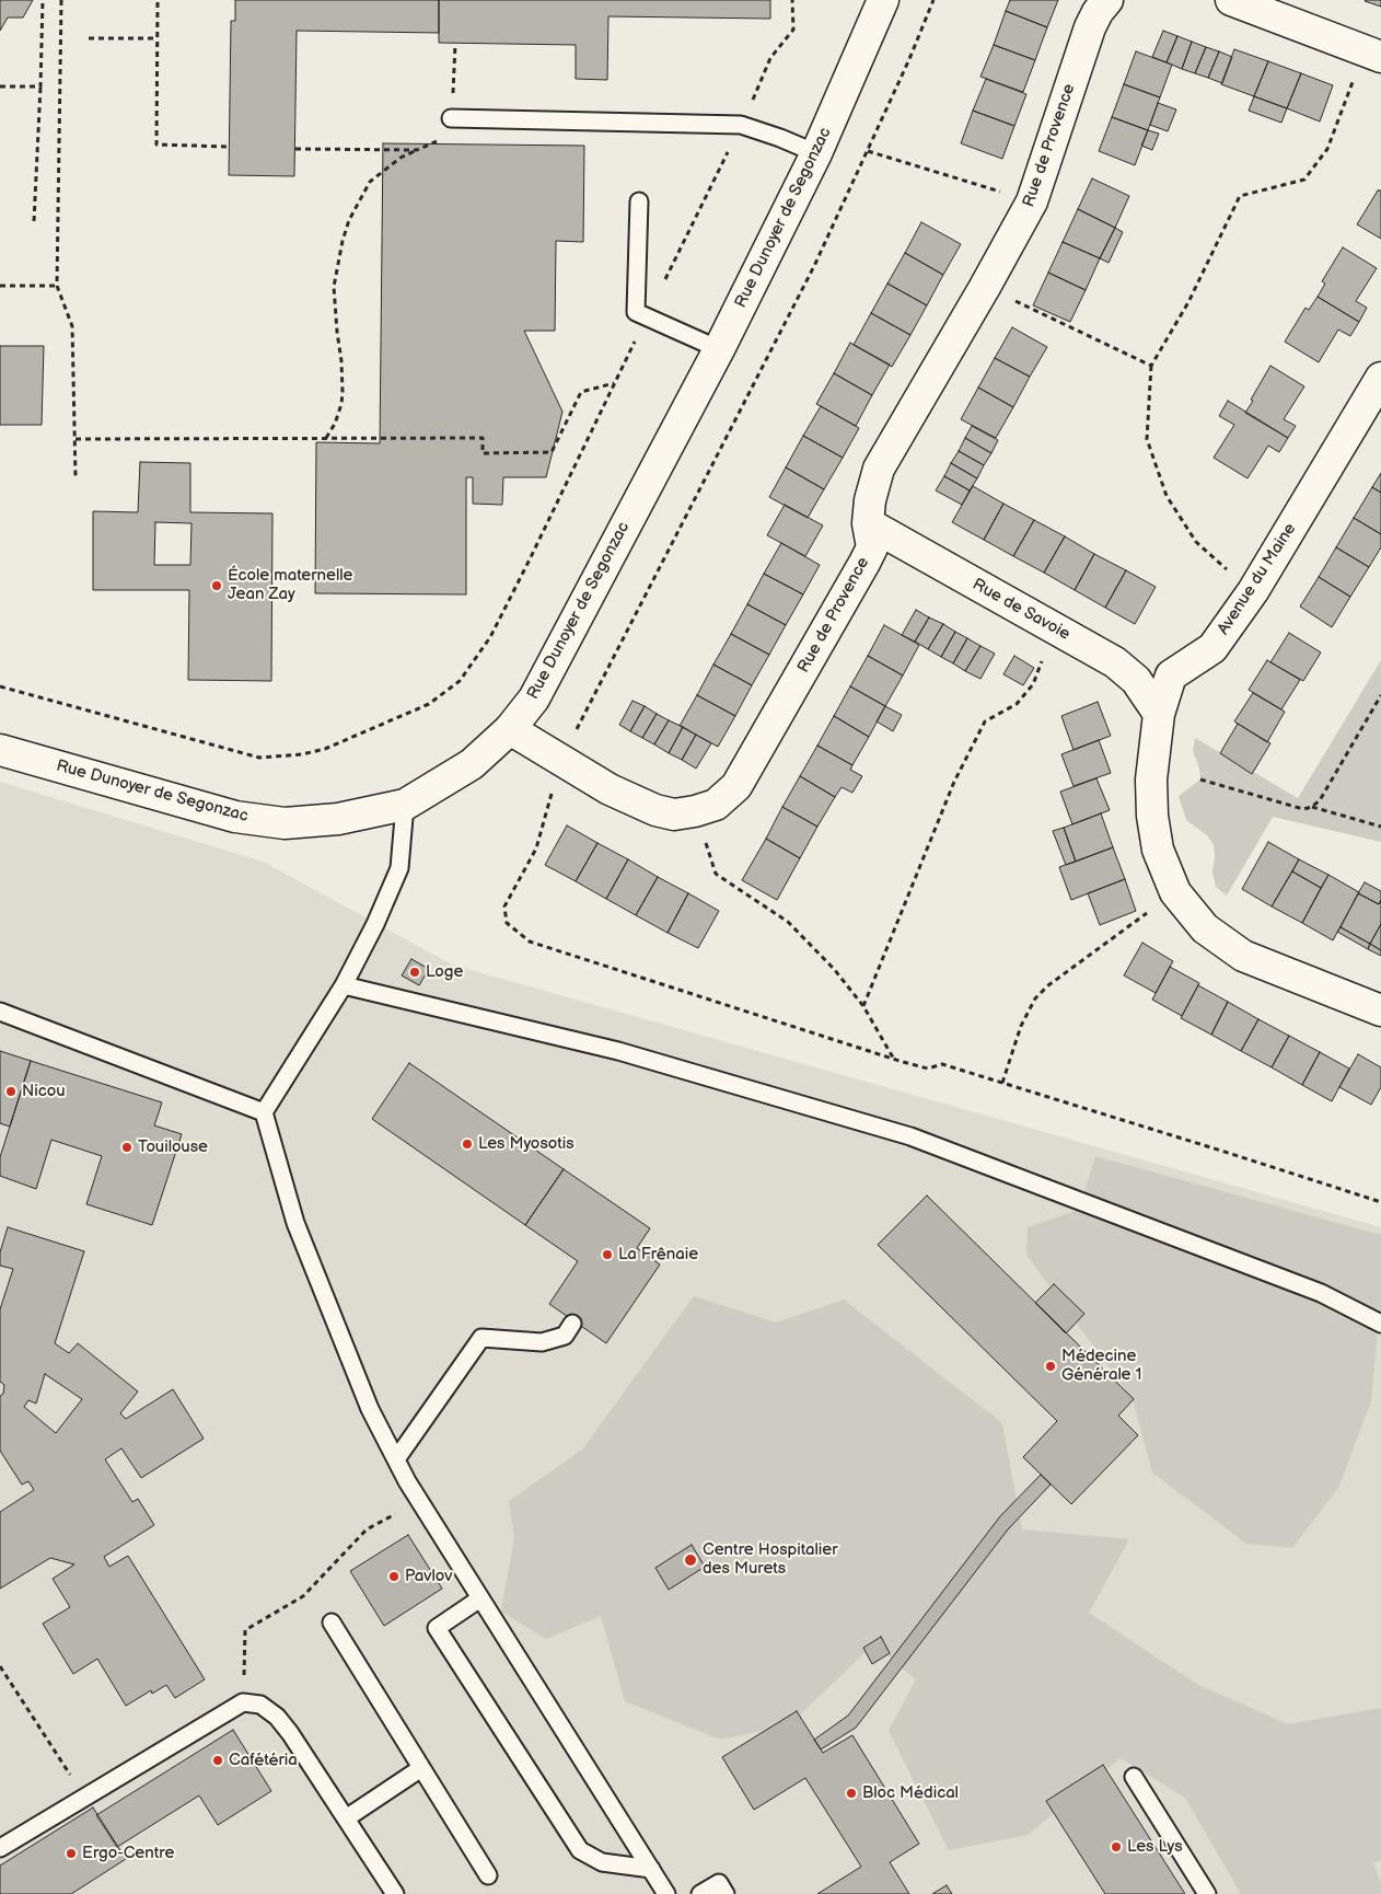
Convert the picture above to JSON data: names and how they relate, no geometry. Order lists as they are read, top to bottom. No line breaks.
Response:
{"streets":{"street":["Rue de Provence","Rue Dunoyer de Segonzac","Avenue du Maine","Rue de Savoie"]},"crossings":[["Rue de Provence","Rue Dunoyer de Segonzac"],["Rue de Provence","Rue de Savoie"],["Avenue du Maine","Rue de Savoie"]],"places":["École maternelle Jean Zay","Loge","Nicou","Les Myosotis","Touilouse","La Frênaie","Médecine Générale 1","Centre Hospitalier des Murets","Pavlov","Cafétéria","Bloc Médical","Les Lys","Ergo-Centre"]}
